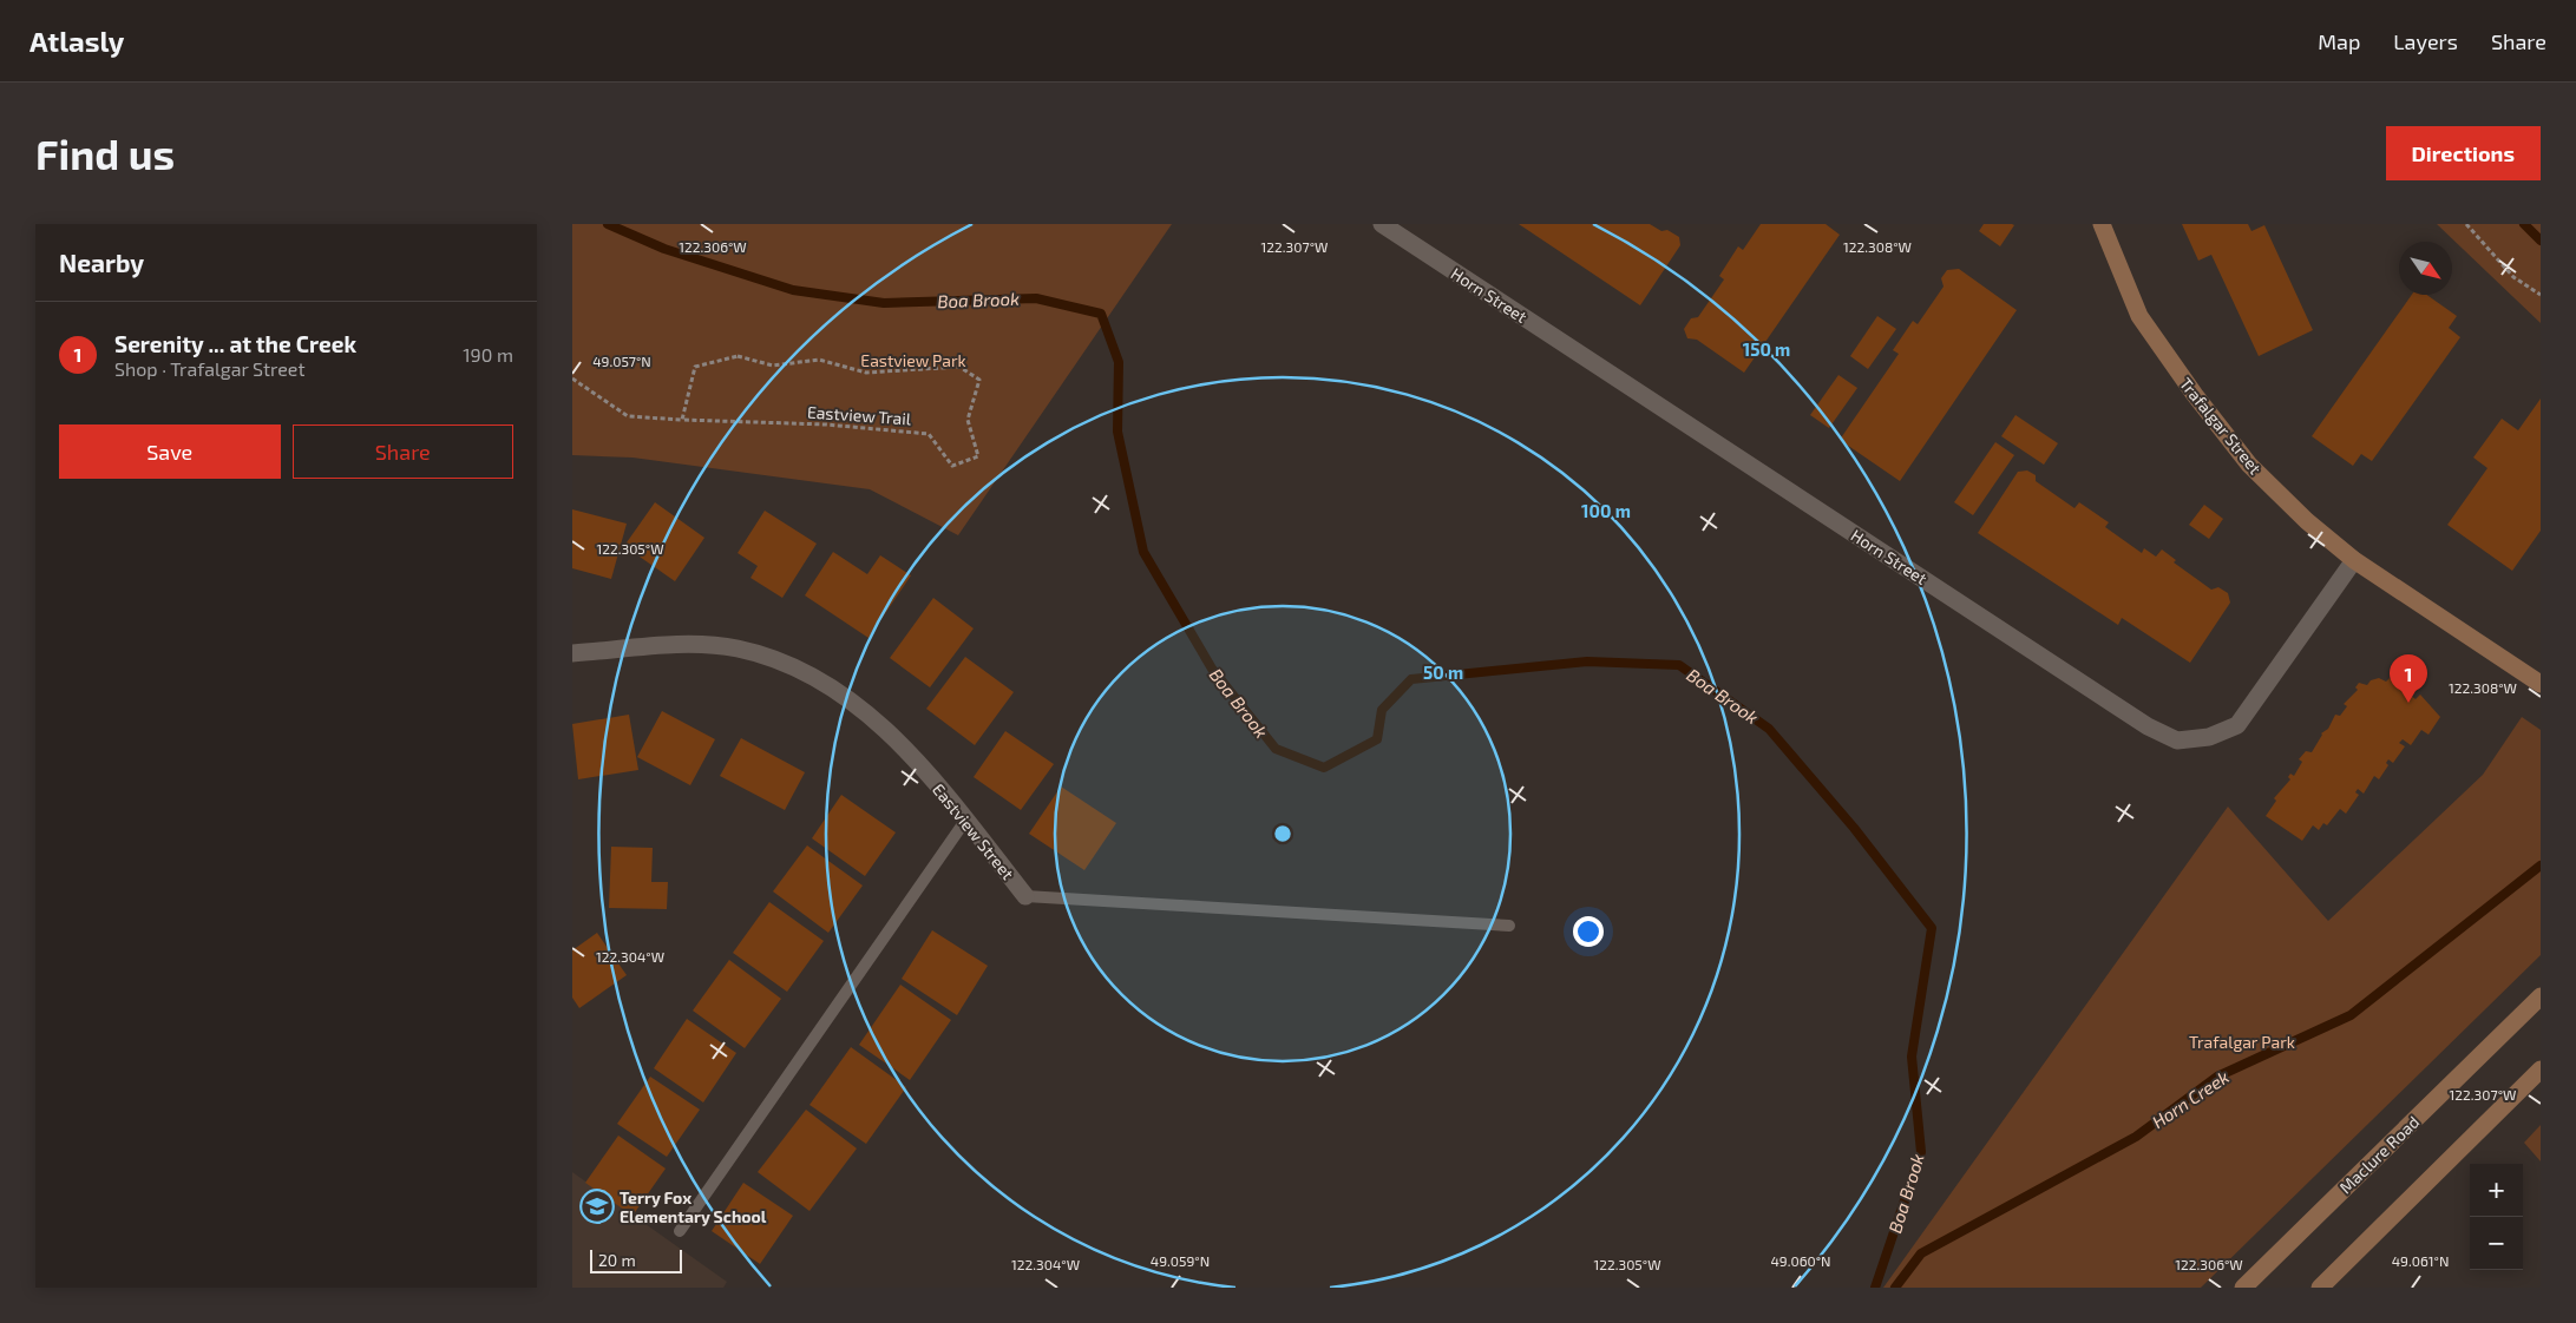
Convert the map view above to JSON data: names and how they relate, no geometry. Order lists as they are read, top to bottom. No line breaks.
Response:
{"streets":{"main road":["Trafalgar Street","Maclure Road"],"street":["Horn Street","Eastview Street"],"path":["Eastview Trail"]},"crossings":[["Horn Street","Trafalgar Street"]],"water":["Boa Brook","Horn Creek"],"parks":["Eastview Park","Trafalgar Park"],"places":{"school or university":["Terry Fox Elementary School"]},"scale_bar":"20 m","north":"bottom right","page":{"header":"Atlasly","nav":["Map","Layers","Share"],"buttons":["Directions",["Save","Share"]],"title":"Find us","heading":"Nearby","list":[{"mark":"1","name":"Serenity ... at the Creek","note":"Shop · Trafalgar Street","value":"190 m"}],"pins":"1","map_buttons":["+","−"],"scale":"20 m"},"coordinates":["122.308°W","122.306°W","122.307°W","49.057°N","122.305°W","122.304°W","49.059°N","49.060°N","49.061°N"],"rings":["150 m","100 m","50 m"]}
